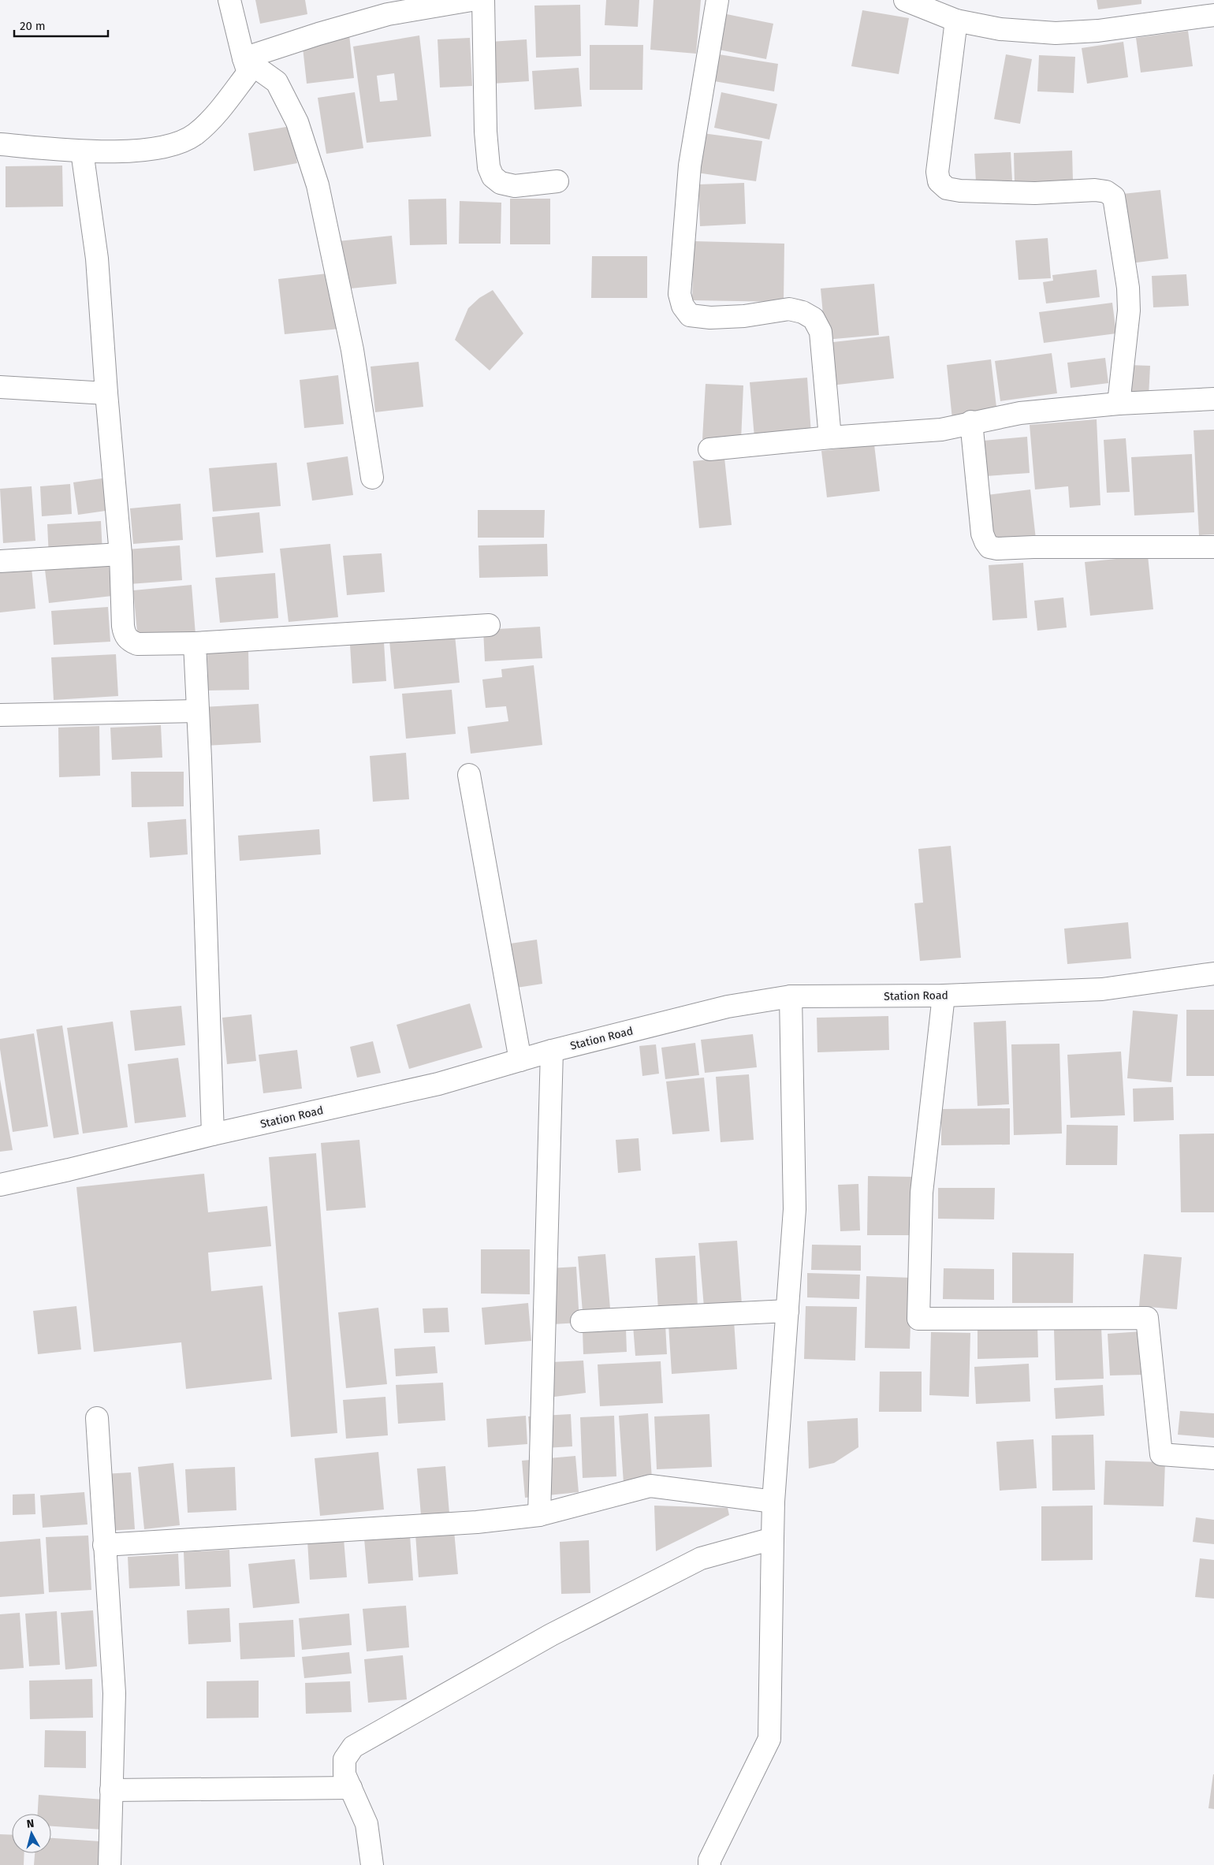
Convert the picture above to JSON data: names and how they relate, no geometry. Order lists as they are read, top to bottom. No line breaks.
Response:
{"streets":{"street":["Station Road"]},"scale_bar":"20 m","north":"top"}
